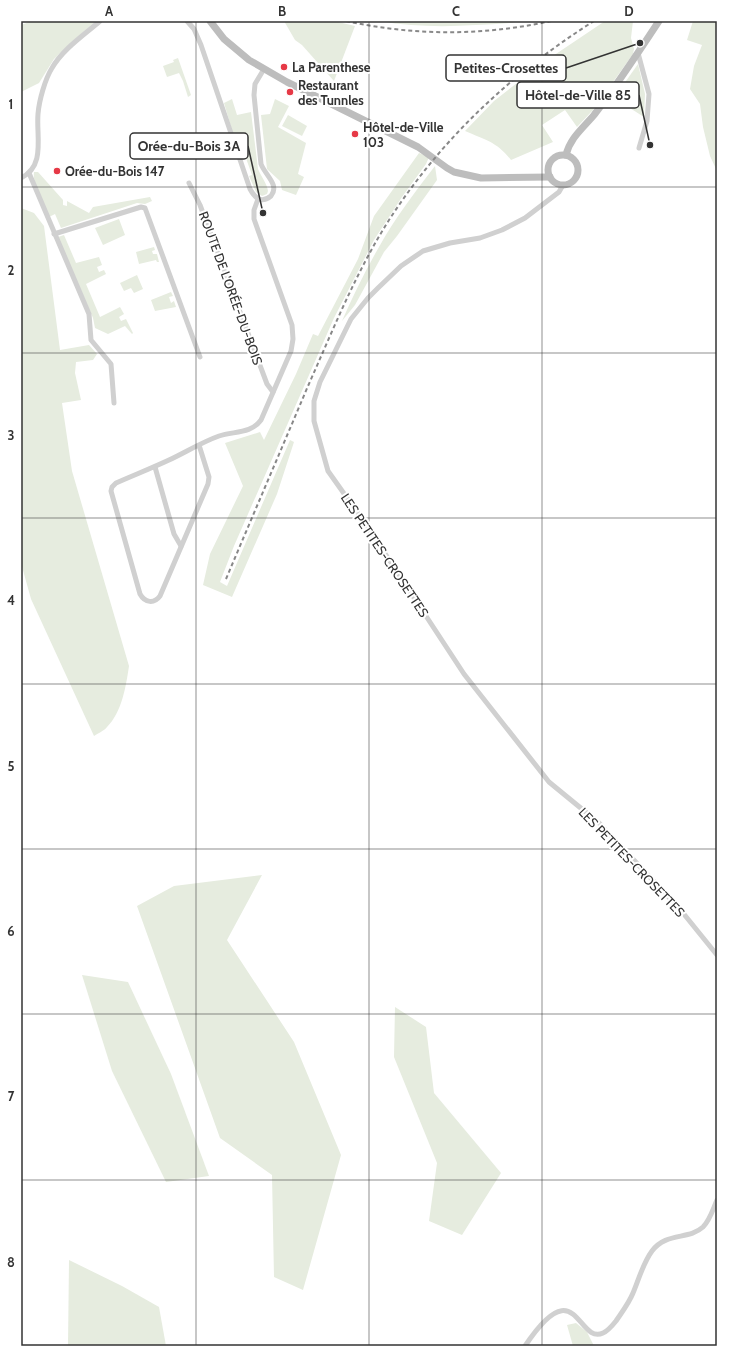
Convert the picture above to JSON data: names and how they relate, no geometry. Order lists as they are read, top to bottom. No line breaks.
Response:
{"streets":{"street":["ROUTE DE L'ORÉE-DU-BOIS","LES PETITES-CROSETTES"]},"places":["Petites-Crosettes","La Parenthese","Restaurant des Tunnles","Hôtel-de-Ville 103","Hôtel-de-Ville 85","Orée-du-Bois 147","Orée-du-Bois 3A"],"grid":{"columns":["A","B","C","D"],"rows":["1","2","3","4","5","6","7","8"]}}
